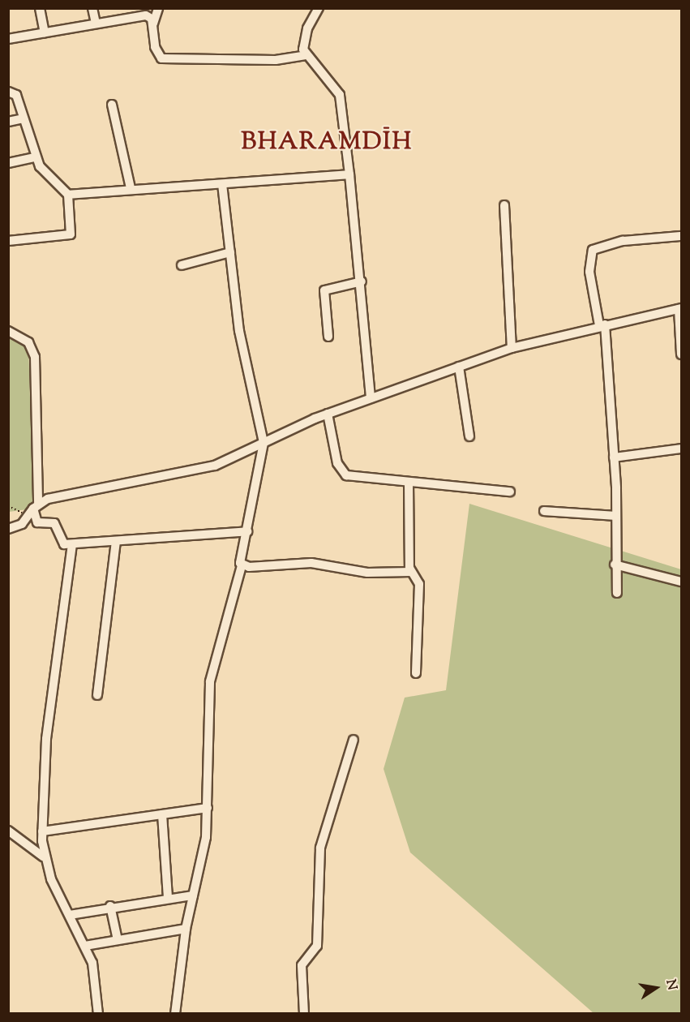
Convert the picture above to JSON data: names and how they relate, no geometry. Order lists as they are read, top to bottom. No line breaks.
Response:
{"districts":["BHARAMDĪH"],"north":"right"}
